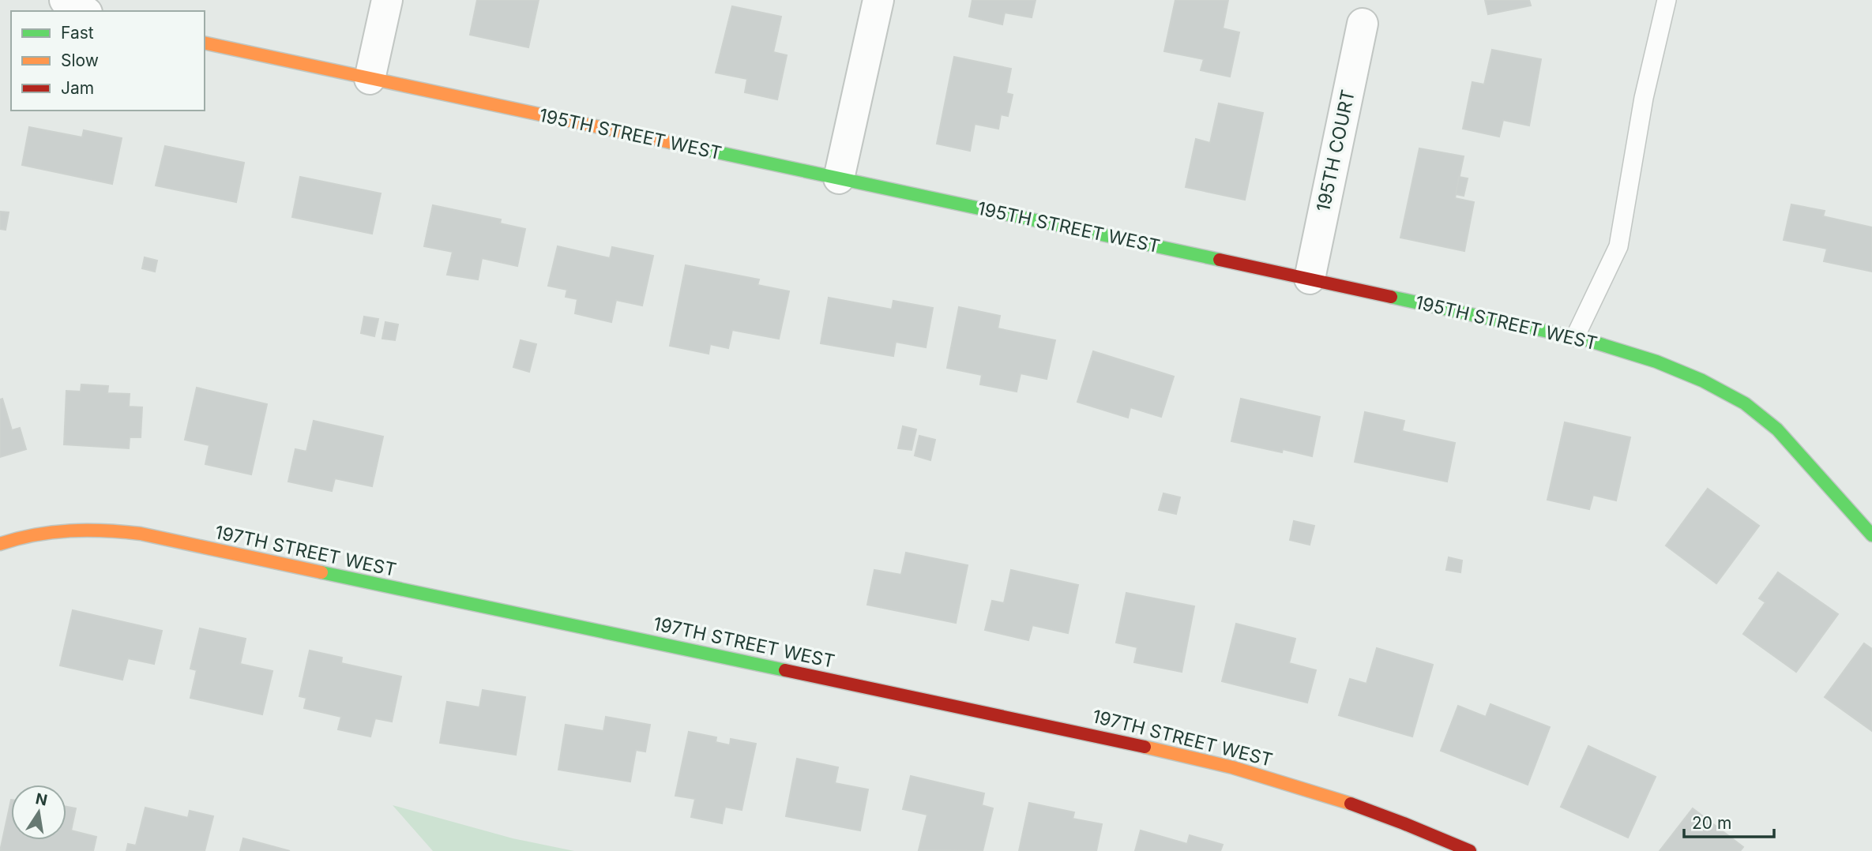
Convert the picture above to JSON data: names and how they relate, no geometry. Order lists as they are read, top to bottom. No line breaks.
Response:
{"streets":{"street":["195TH STREET WEST","195TH COURT","197TH STREET WEST"]},"crossings":[["195TH STREET WEST","195TH COURT"]],"legend":["Fast","Slow","Jam"],"scale_bar":"20 m","north":"top"}
